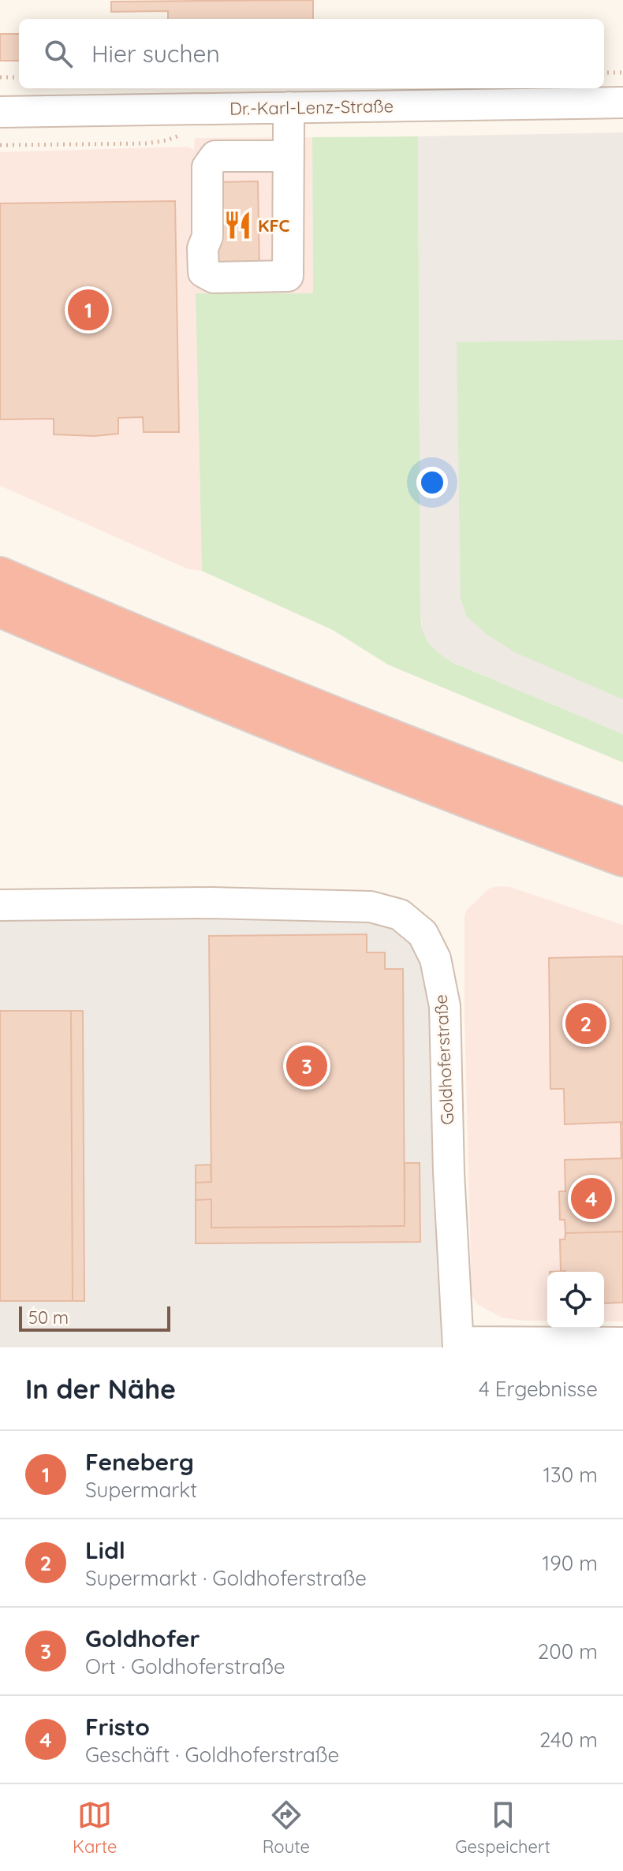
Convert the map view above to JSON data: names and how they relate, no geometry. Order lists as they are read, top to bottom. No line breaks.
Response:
{"streets":{"street":["Dr.-Karl-Lenz-Straße","Goldhoferstraße"]},"places":{"restaurant":["KFC"]},"scale_bar":"50 m","page":{"search":"Hier suchen","pins":["1","2","3","4"],"scale":"50 m","heading":["In der Nähe","4 Ergebnisse"],"list":[{"mark":"1","name":"Feneberg","note":"Supermarkt","value":"130 m"},{"mark":"2","name":"Lidl","note":"Supermarkt · Goldhoferstraße","value":"190 m"},{"mark":"3","name":"Goldhofer","note":"Ort · Goldhoferstraße","value":"200 m"},{"mark":"4","name":"Fristo","note":"Geschäft · Goldhoferstraße","value":"240 m"}],"nav":["Karte","Route","Gespeichert"]}}
